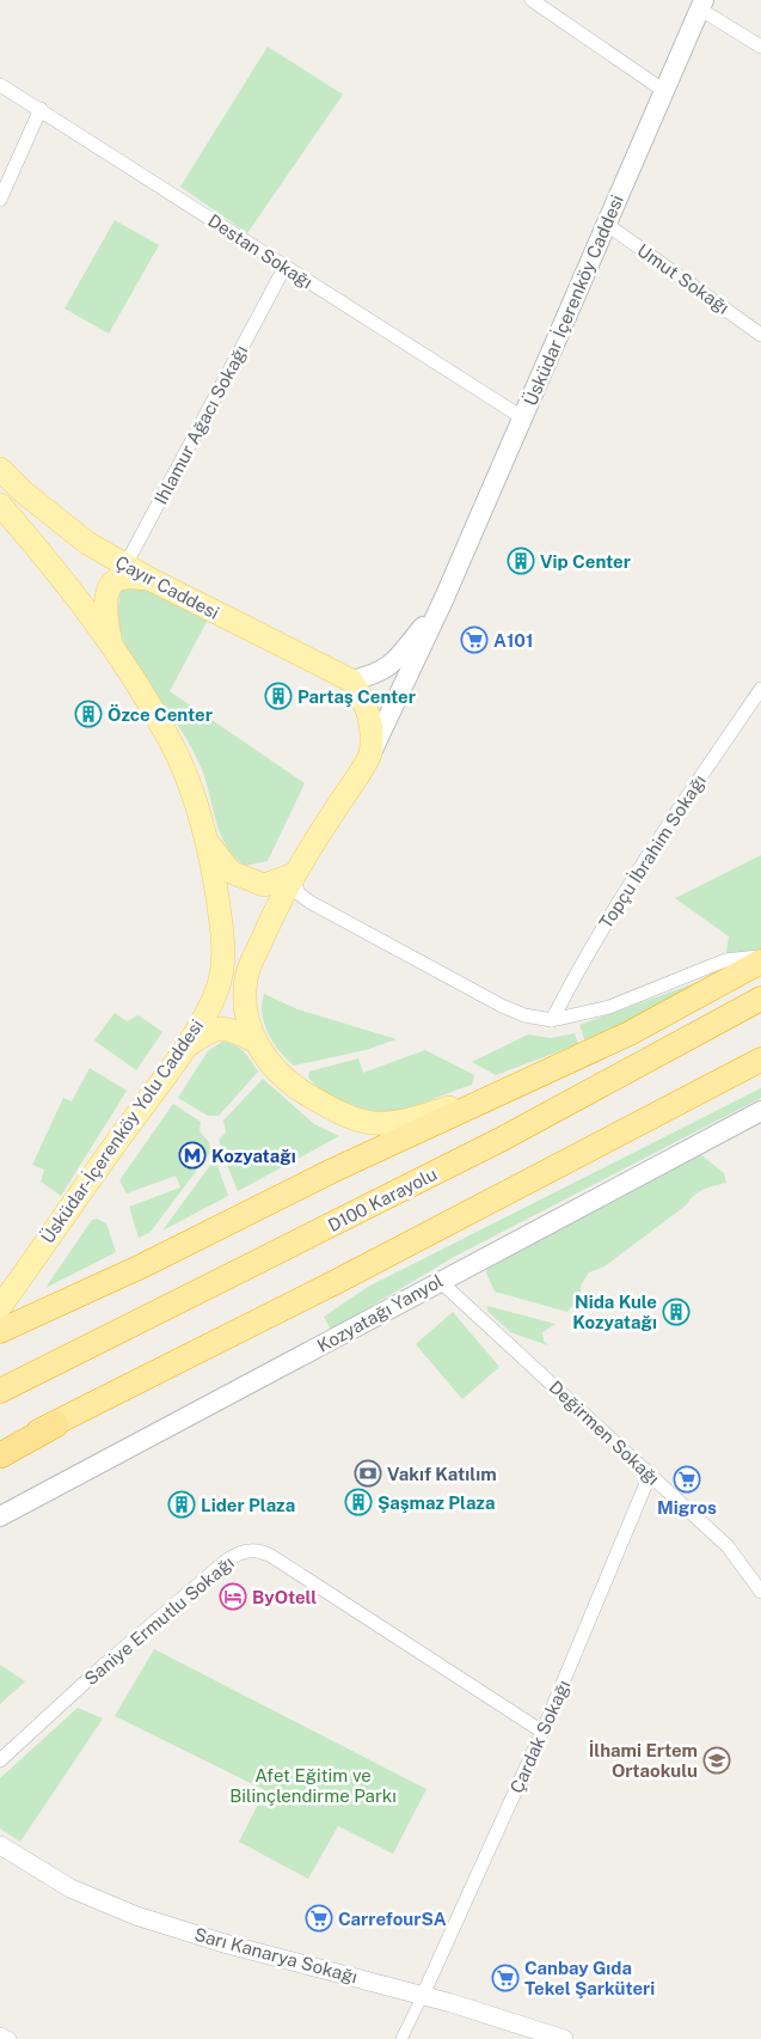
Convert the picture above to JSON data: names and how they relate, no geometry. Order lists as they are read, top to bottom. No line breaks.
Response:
{"streets":{"highway":["D100 Karayolu"],"main road":["Üsküdar İçerenköy Caddesi","Çayır Caddesi","Üsküdar-İçerenköy Yolu Caddesi","Kozyatağı Yanyol"],"street":["Destan Sokağı","Umut Sokağı","Ihlamur Ağacı Sokağı","Topçu İbrahim Sokağı","Değirmen Sokağı","Saniye Ermutlu Sokağı","Çardak Sokağı","Sarı Kanarya Sokağı"]},"crossings":[["Destan Sokağı","Üsküdar İçerenköy Caddesi"],["Destan Sokağı","Ihlamur Ağacı Sokağı"],["Umut Sokağı","Üsküdar İçerenköy Caddesi"],["Üsküdar İçerenköy Caddesi","Çayır Caddesi"],["Ihlamur Ağacı Sokağı","Çayır Caddesi"],["Kozyatağı Yanyol","Değirmen Sokağı"],["Değirmen Sokağı","Çardak Sokağı"],["Saniye Ermutlu Sokağı","Çardak Sokağı"],["Çardak Sokağı","Sarı Kanarya Sokağı"]],"parks":["Afet Eğitim ve Bilinçlendirme Parkı"],"places":{"building":["Vip Center","Partaş Center","Özce Center","Nida Kule Kozyatağı","Şaşmaz Plaza","Lider Plaza"],"supermarket":["A101","Migros","CarrefourSA","Canbay Gıda Tekel Şarküteri"],"metro station":["Kozyatağı"],"bank":["Vakıf Katılım"],"hotel":["ByOtell"],"school or university":["İlhami Ertem Ortaokulu"]}}
